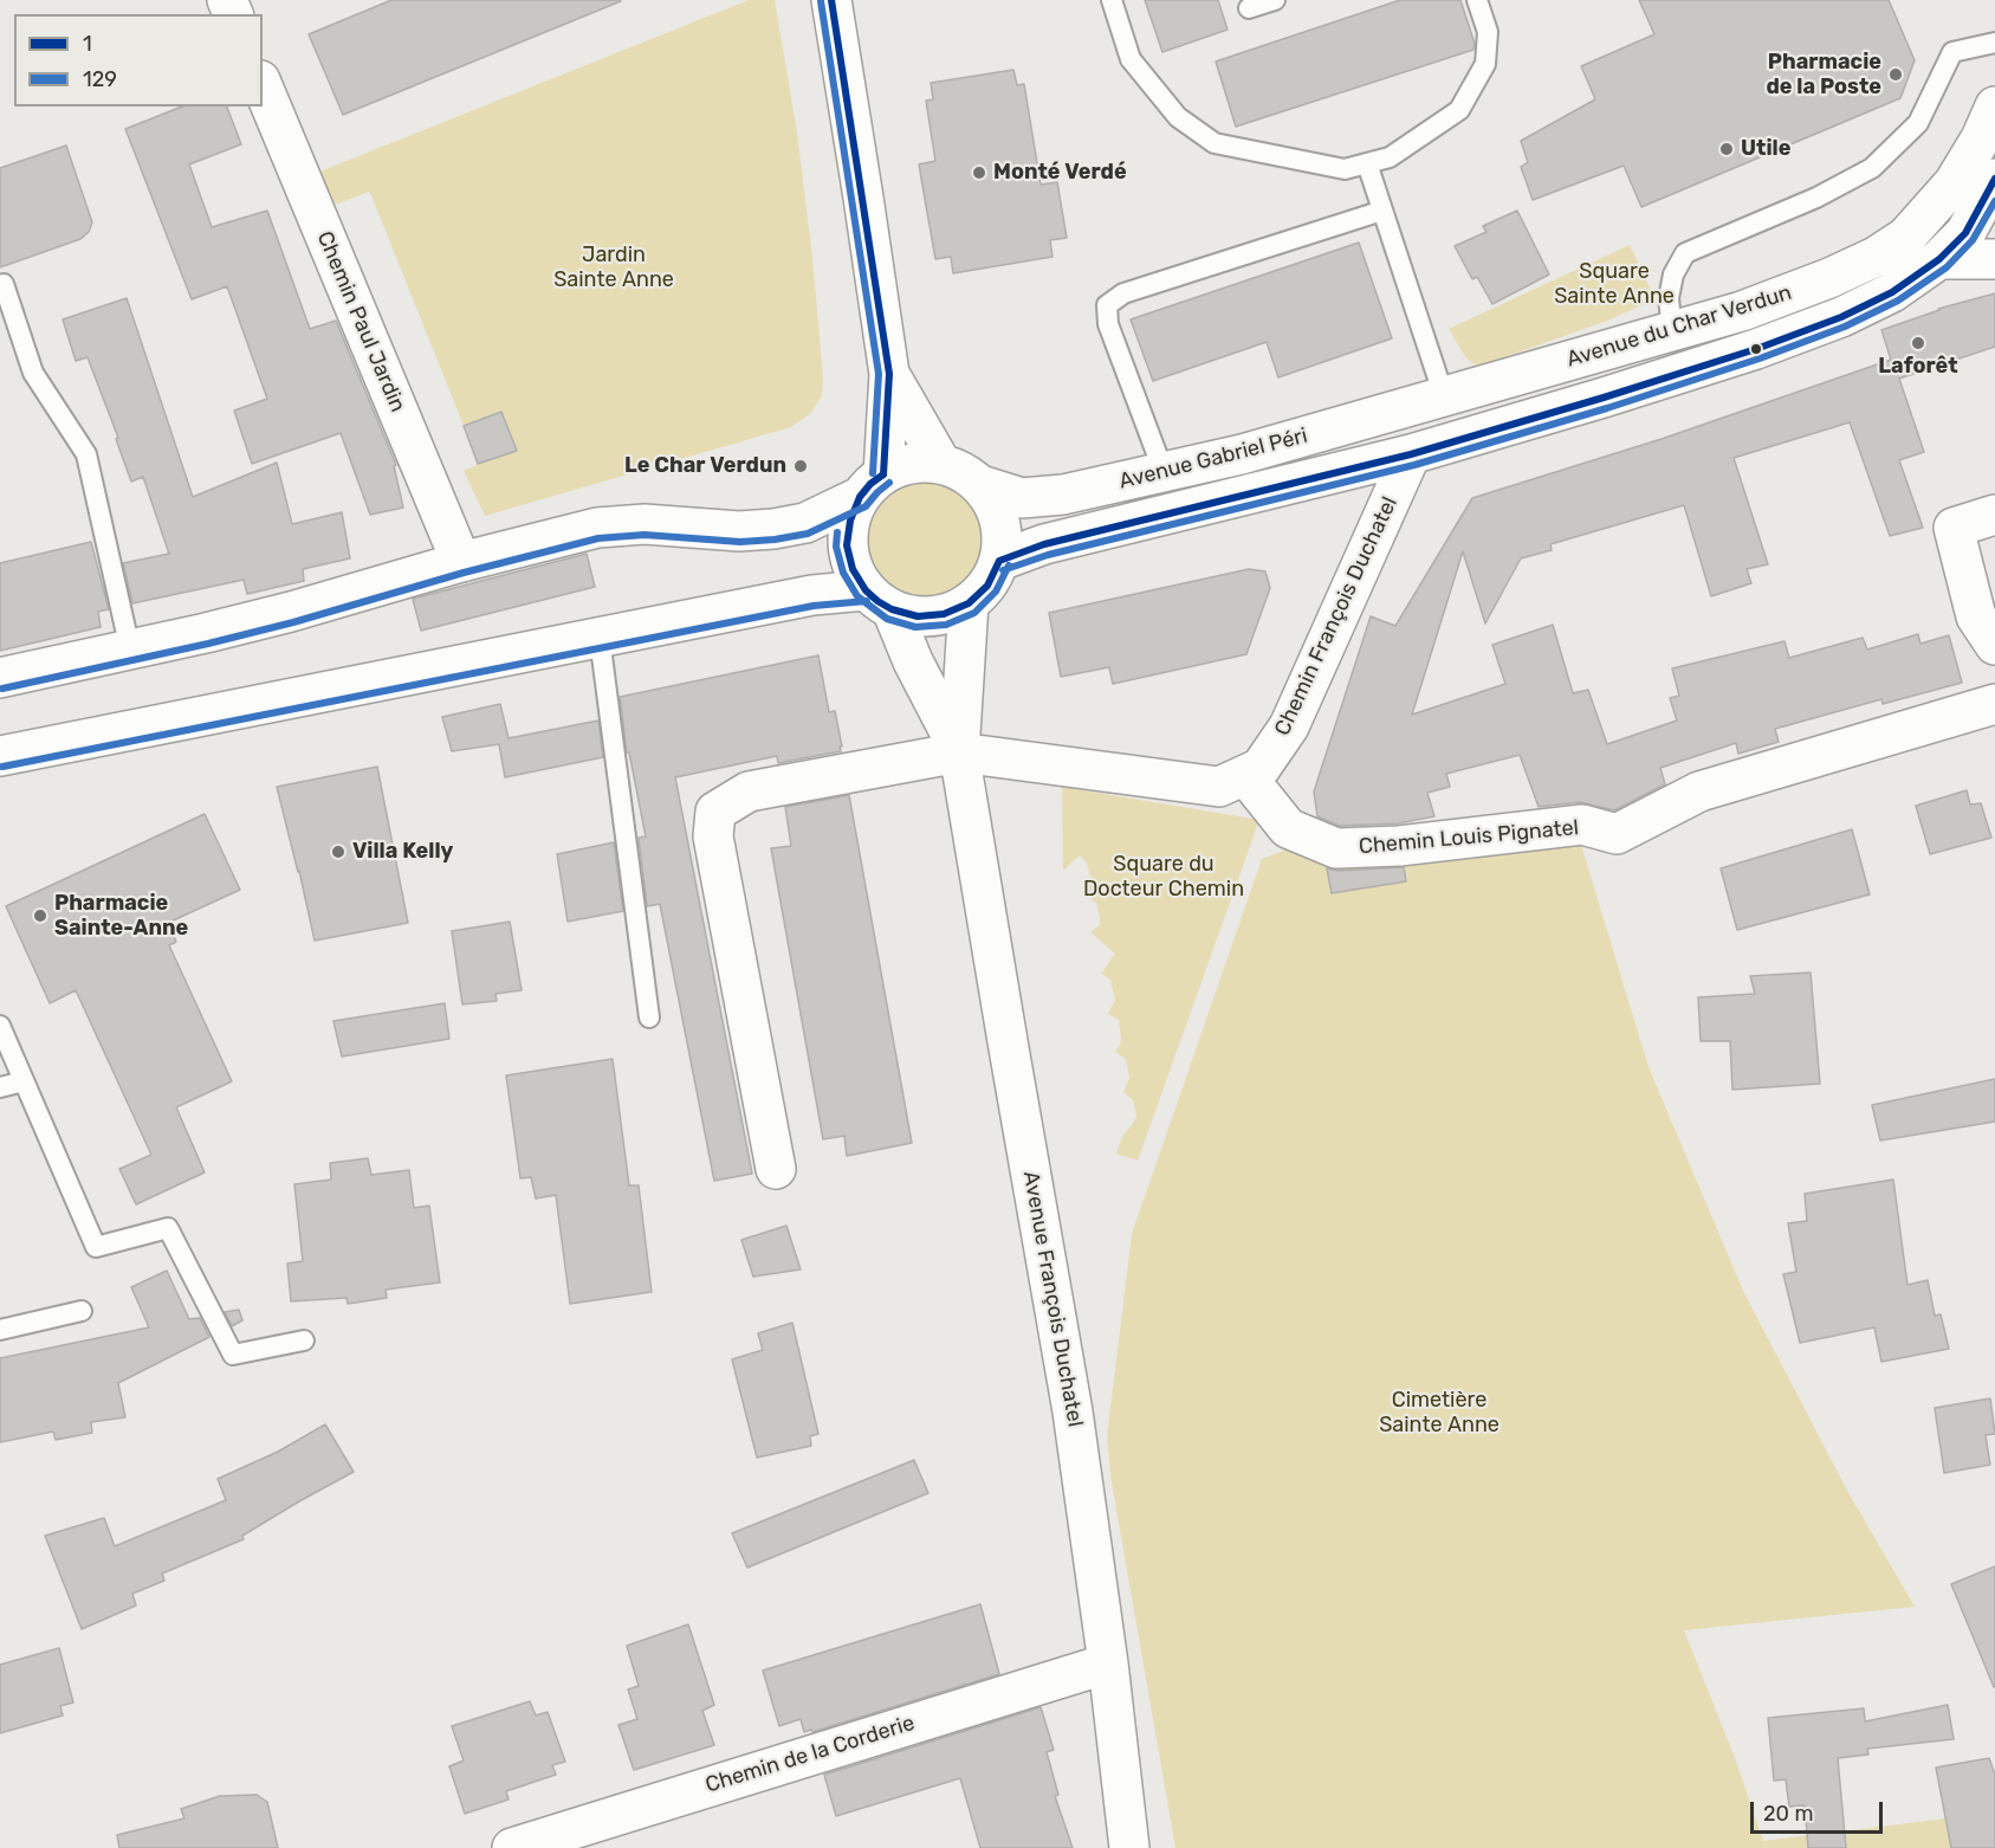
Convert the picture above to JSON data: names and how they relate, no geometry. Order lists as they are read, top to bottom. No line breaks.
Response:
{"streets":{"street":["Chemin Paul Jardin","Avenue du Char Verdun","Avenue Gabriel Péri","Chemin François Duchatel","Chemin Louis Pignatel","Avenue François Duchatel","Chemin de la Corderie"]},"crossings":[["Avenue du Char Verdun","Avenue Gabriel Péri"],["Avenue du Char Verdun","Chemin François Duchatel"],["Avenue Gabriel Péri","Chemin François Duchatel"],["Avenue Gabriel Péri","Avenue François Duchatel"],["Chemin François Duchatel","Chemin Louis Pignatel"],["Chemin François Duchatel","Avenue François Duchatel"],["Avenue François Duchatel","Chemin de la Corderie"]],"parks":["Jardin Sainte Anne","Square Sainte Anne","Square du Docteur Chemin","Cimetière Sainte Anne"],"places":["Pharmacie de la Poste","Utile","Monté Verdé","Laforêt","Le Char Verdun","Villa Kelly","Pharmacie Sainte-Anne"],"lines":["transit line 1","transit line 129"],"legend":["1","129"],"scale_bar":"20 m"}
